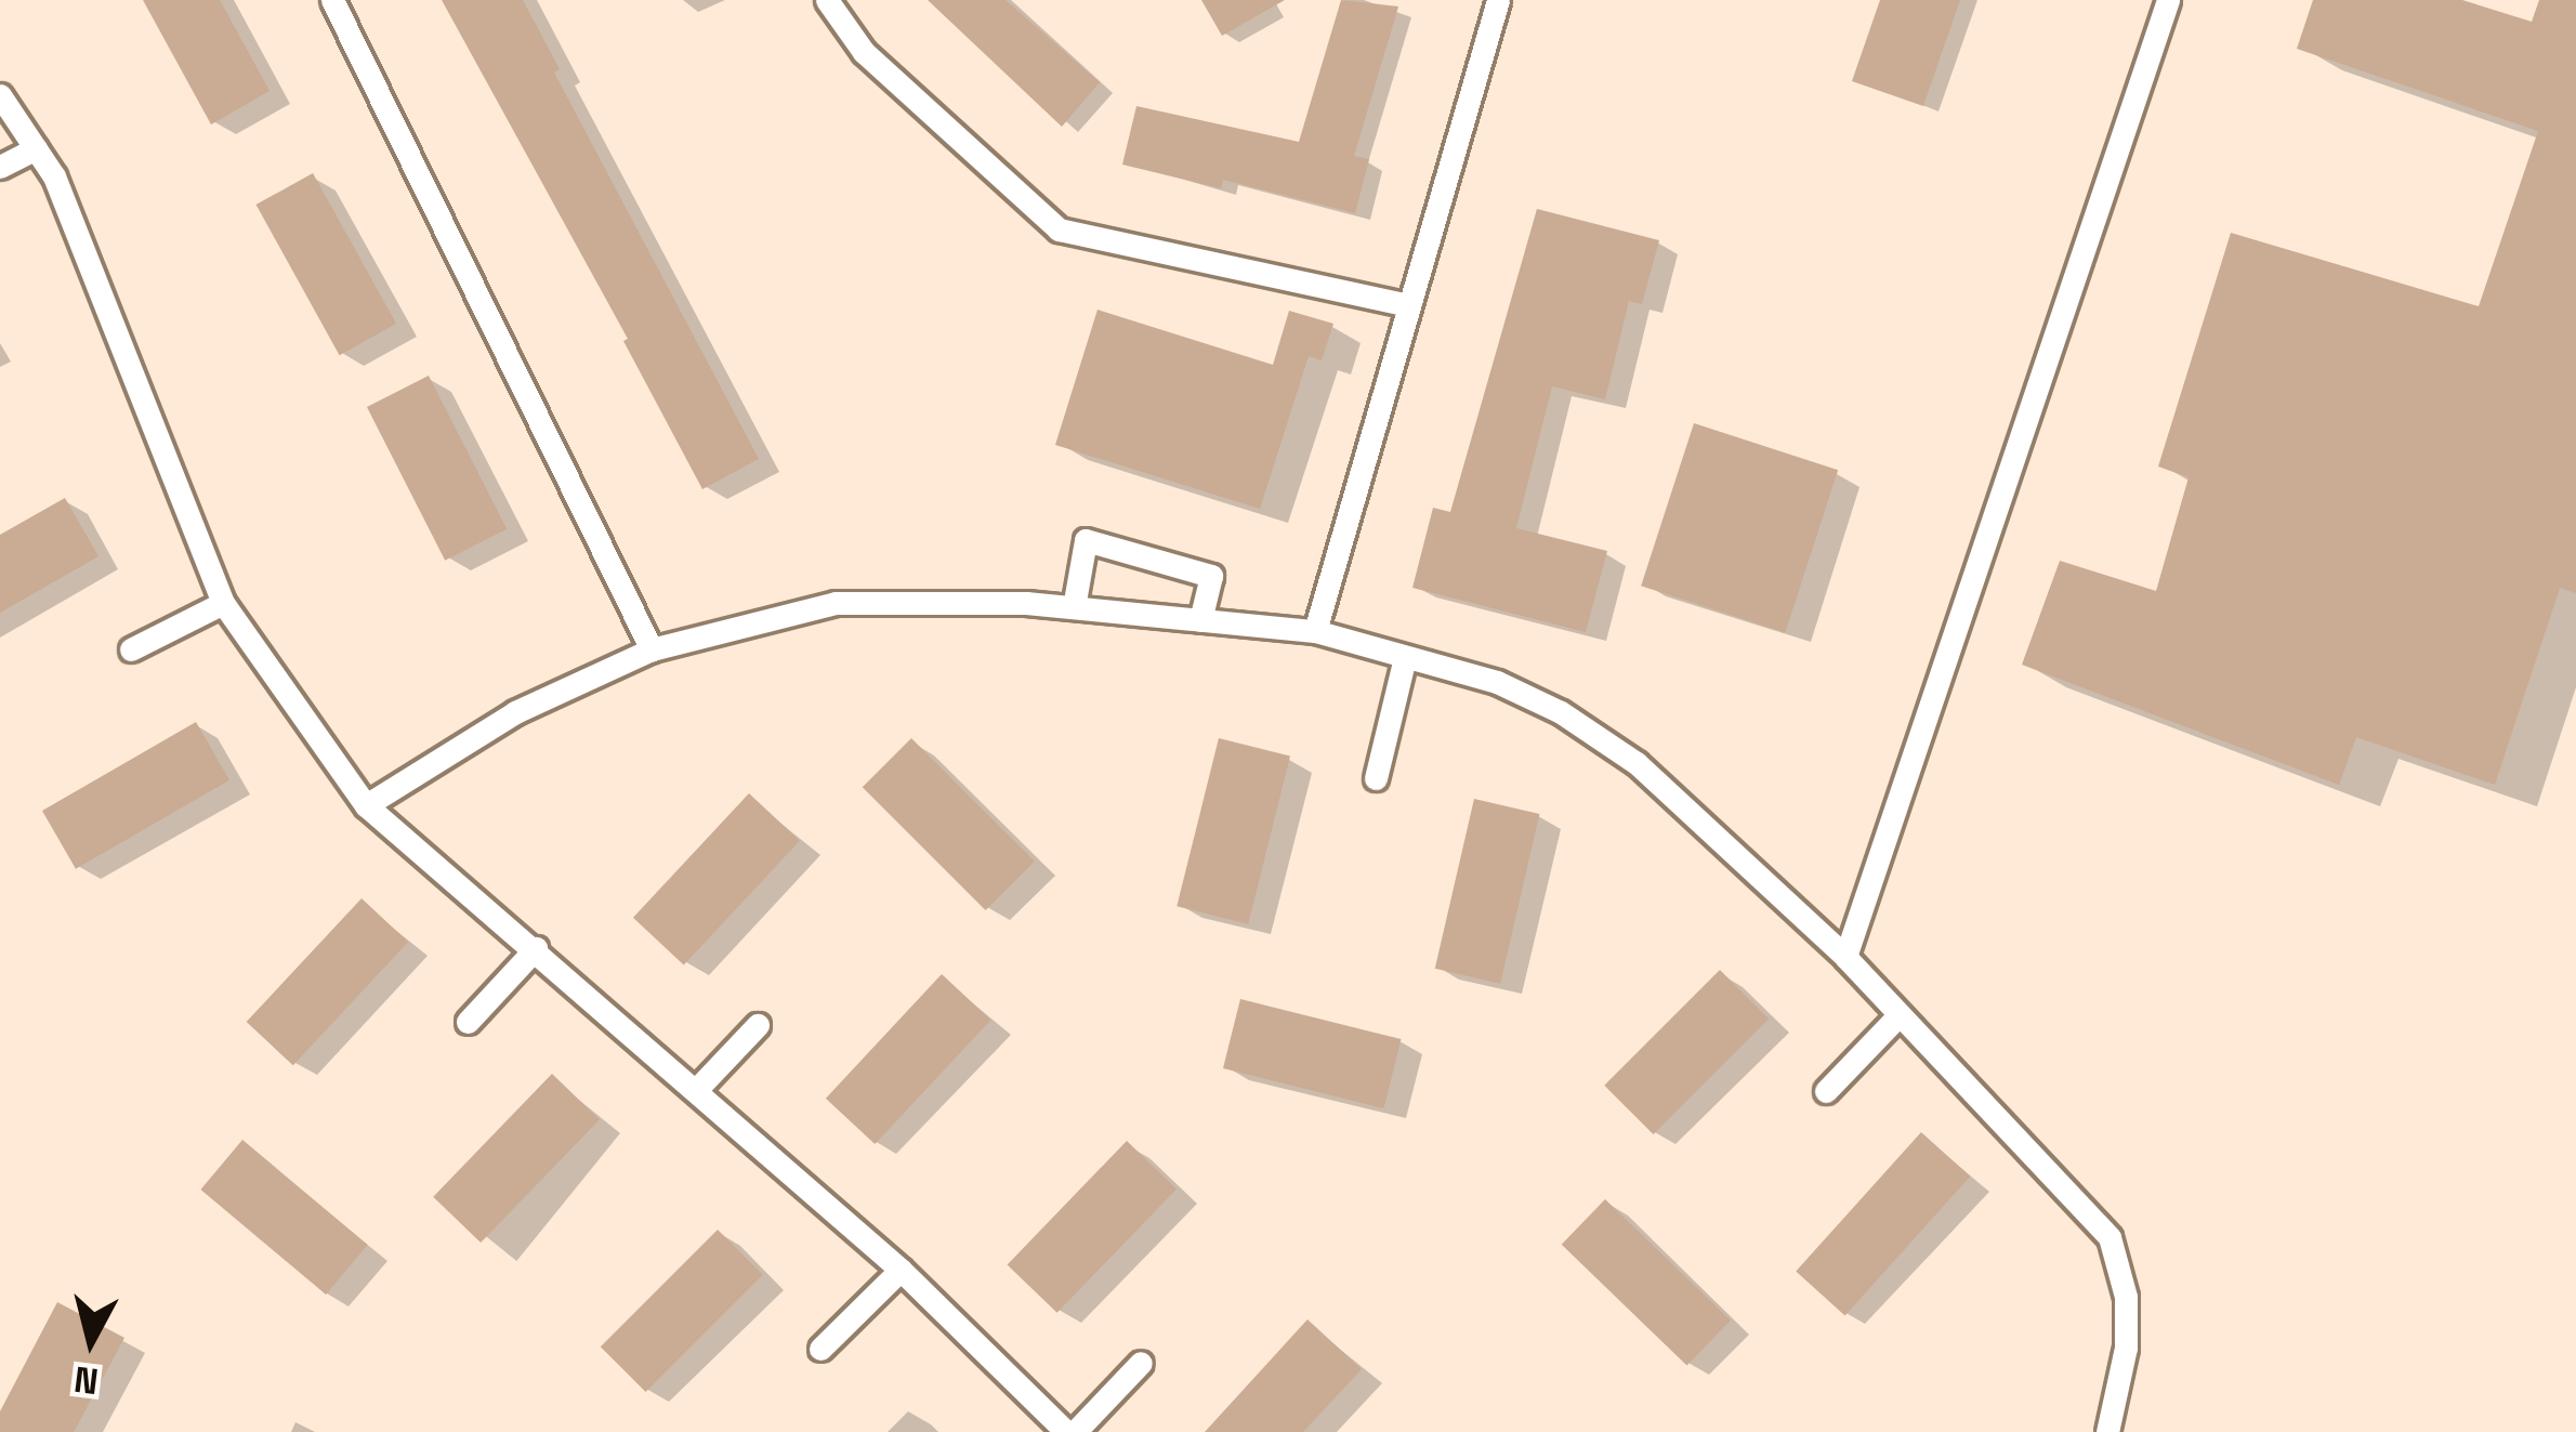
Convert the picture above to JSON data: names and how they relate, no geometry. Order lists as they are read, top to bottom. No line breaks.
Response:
{"north":"bottom"}
